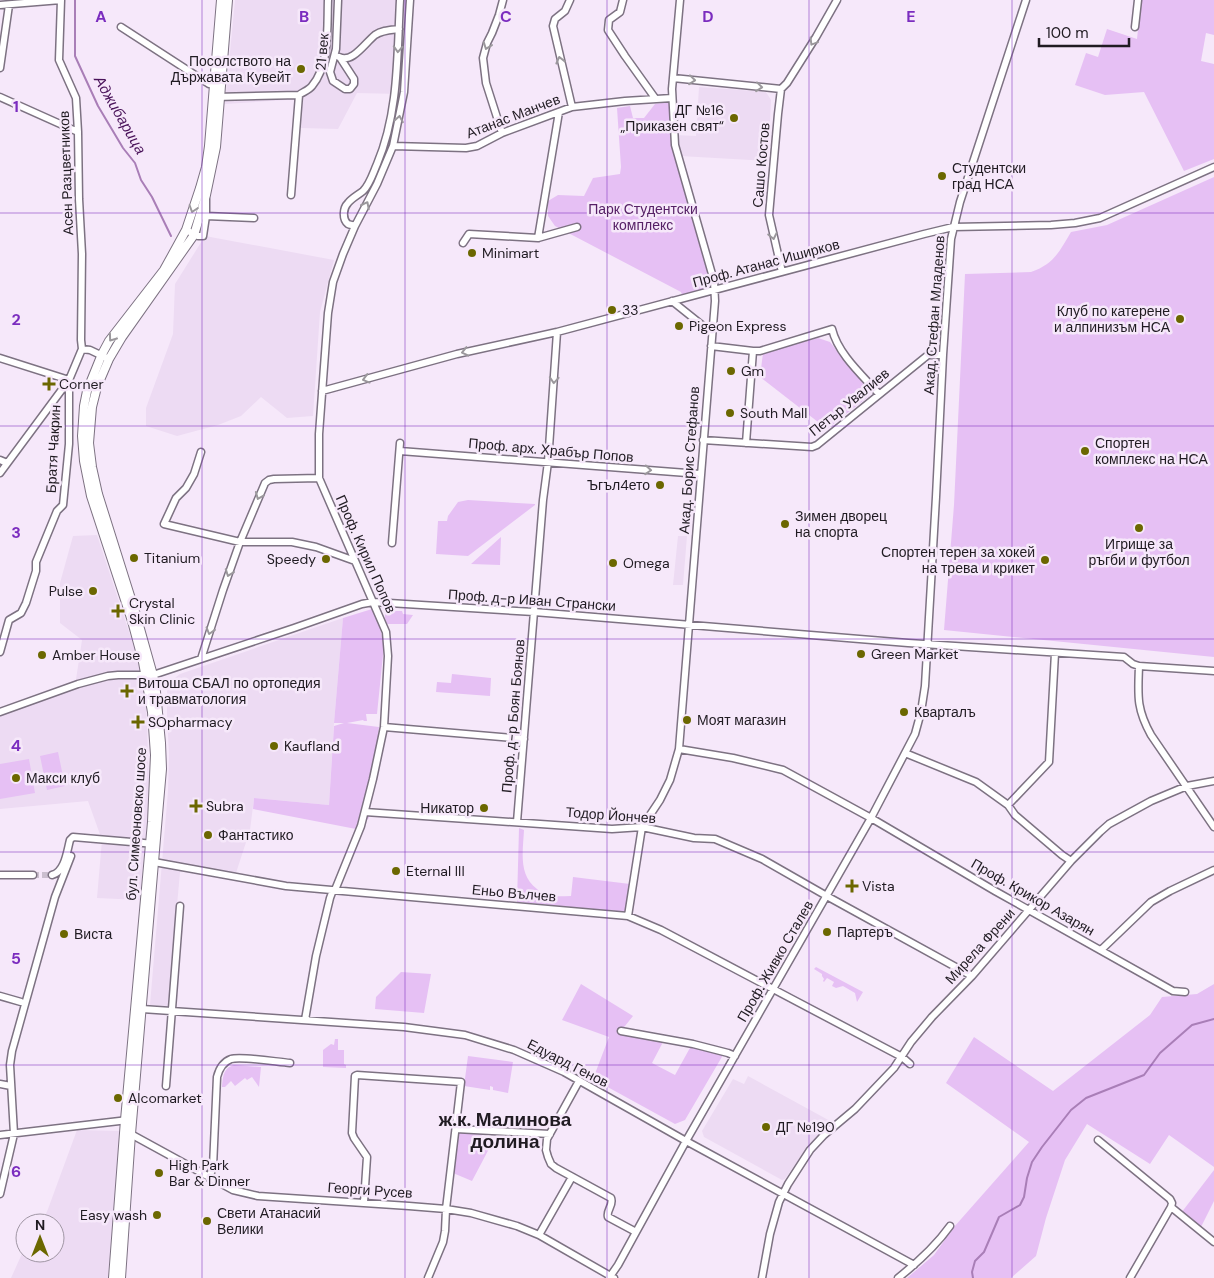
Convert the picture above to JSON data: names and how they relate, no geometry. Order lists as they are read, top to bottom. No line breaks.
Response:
{"streets":{"main road":["бул. Симеоновско шосе"],"street":["21 век","Атанас Манчев","Сашо Костов","Асен Разцветников","Проф. Атанас Иширков","Акад. Стефан Младенов","Петър Увалиев","Братя Чакрин","Проф. арх. Храбър Попов","Акад. Борис Стефанов","Проф. Кирил Попов","Проф. д-р Иван Странски","Проф. д-р Боян Боянов","Тодор Йончев","Еньо Вълчев","Проф. Крикор Азарян","Мирела Френи","Проф. Живко Сталев","Едуард Генов","Георги Русев"]},"crossings":[["Атанас Манчев","Акад. Борис Стефанов"],["Атанас Манчев","Проф. Кирил Попов"],["Сашо Костов","Проф. Атанас Иширков"],["Асен Разцветников","Братя Чакрин"],["Проф. Атанас Иширков","Акад. Стефан Младенов"],["Проф. Атанас Иширков","Акад. Борис Стефанов"],["Проф. Атанас Иширков","Проф. Кирил Попов"],["Проф. Атанас Иширков","Проф. д-р Боян Боянов"],["Акад. Стефан Младенов","Петър Увалиев"],["Акад. Стефан Младенов","Проф. д-р Иван Странски"],["Акад. Стефан Младенов","Проф. Живко Сталев"],["Петър Увалиев","Акад. Борис Стефанов"],["Проф. арх. Храбър Попов","Акад. Борис Стефанов"],["Проф. арх. Храбър Попов","Проф. д-р Боян Боянов"],["Акад. Борис Стефанов","Проф. д-р Иван Странски"],["Акад. Борис Стефанов","Тодор Йончев"],["Акад. Борис Стефанов","Еньо Вълчев"],["Акад. Борис Стефанов","Проф. Крикор Азарян"],["Проф. Кирил Попов","Проф. д-р Иван Странски"],["Проф. Кирил Попов","Тодор Йончев"],["Проф. Кирил Попов","Еньо Вълчев"],["Проф. Кирил Попов","Едуард Генов"],["Проф. д-р Иван Странски","Проф. д-р Боян Боянов"],["Проф. д-р Иван Странски","бул. Симеоновско шосе"],["Проф. д-р Иван Странски","Проф. Живко Сталев"],["Проф. д-р Боян Боянов","Тодор Йончев"],["Тодор Йончев","Мирела Френи"],["Тодор Йончев","Проф. Живко Сталев"],["бул. Симеоновско шосе","Еньо Вълчев"],["бул. Симеоновско шосе","Едуард Генов"],["бул. Симеоновско шосе","Георги Русев"],["Еньо Вълчев","Мирела Френи"],["Еньо Вълчев","Проф. Живко Сталев"],["Проф. Крикор Азарян","Мирела Френи"],["Проф. Крикор Азарян","Проф. Живко Сталев"],["Мирела Френи","Едуард Генов"],["Проф. Живко Сталев","Едуард Генов"],["Проф. Живко Сталев","Георги Русев"]],"one_way":["Сашо Костов","Проф. арх. Храбър Попов"],"districts":["ж.к. Малинова долина"],"water":["Аджибарица"],"parks":["Парк Студентски комплекс"],"places":{"other":["Посолството на Държавата Кувейт","ДГ №16 „Приказен свят“","Студентски град НСА","Minimart","33","Клуб по катерене и алпинизъм НСА","Pigeon Express","Gm","South Mall","Спортен комплекс на НСА","Ъгъл4ето","Зимен дворец на спорта","Игрище за ръгби и футбол","Titanium","Speedy","Спортен терен за хокей на трева и крикет","Omega","Pulse","Green Market","Amber House","Кварталъ","Моят магазин","Kaufland","Макси клуб","Никатор","Фантастико","Eternal III","Партеръ","Виста","Alcomarket","ДГ №190","High Park Bar & Dinner","Easy wash","Свети Атанасий Велики"],"health":["Corner","Crystal Skin Clinic","Витоша СБАЛ по ортопедия и травматология","SOpharmacy","Subra","Vista"]},"scale_bar":"100 m","north":"top","grid":{"columns":["A","B","C","D","E"],"rows":["1","2","3","4","5","6"]}}
